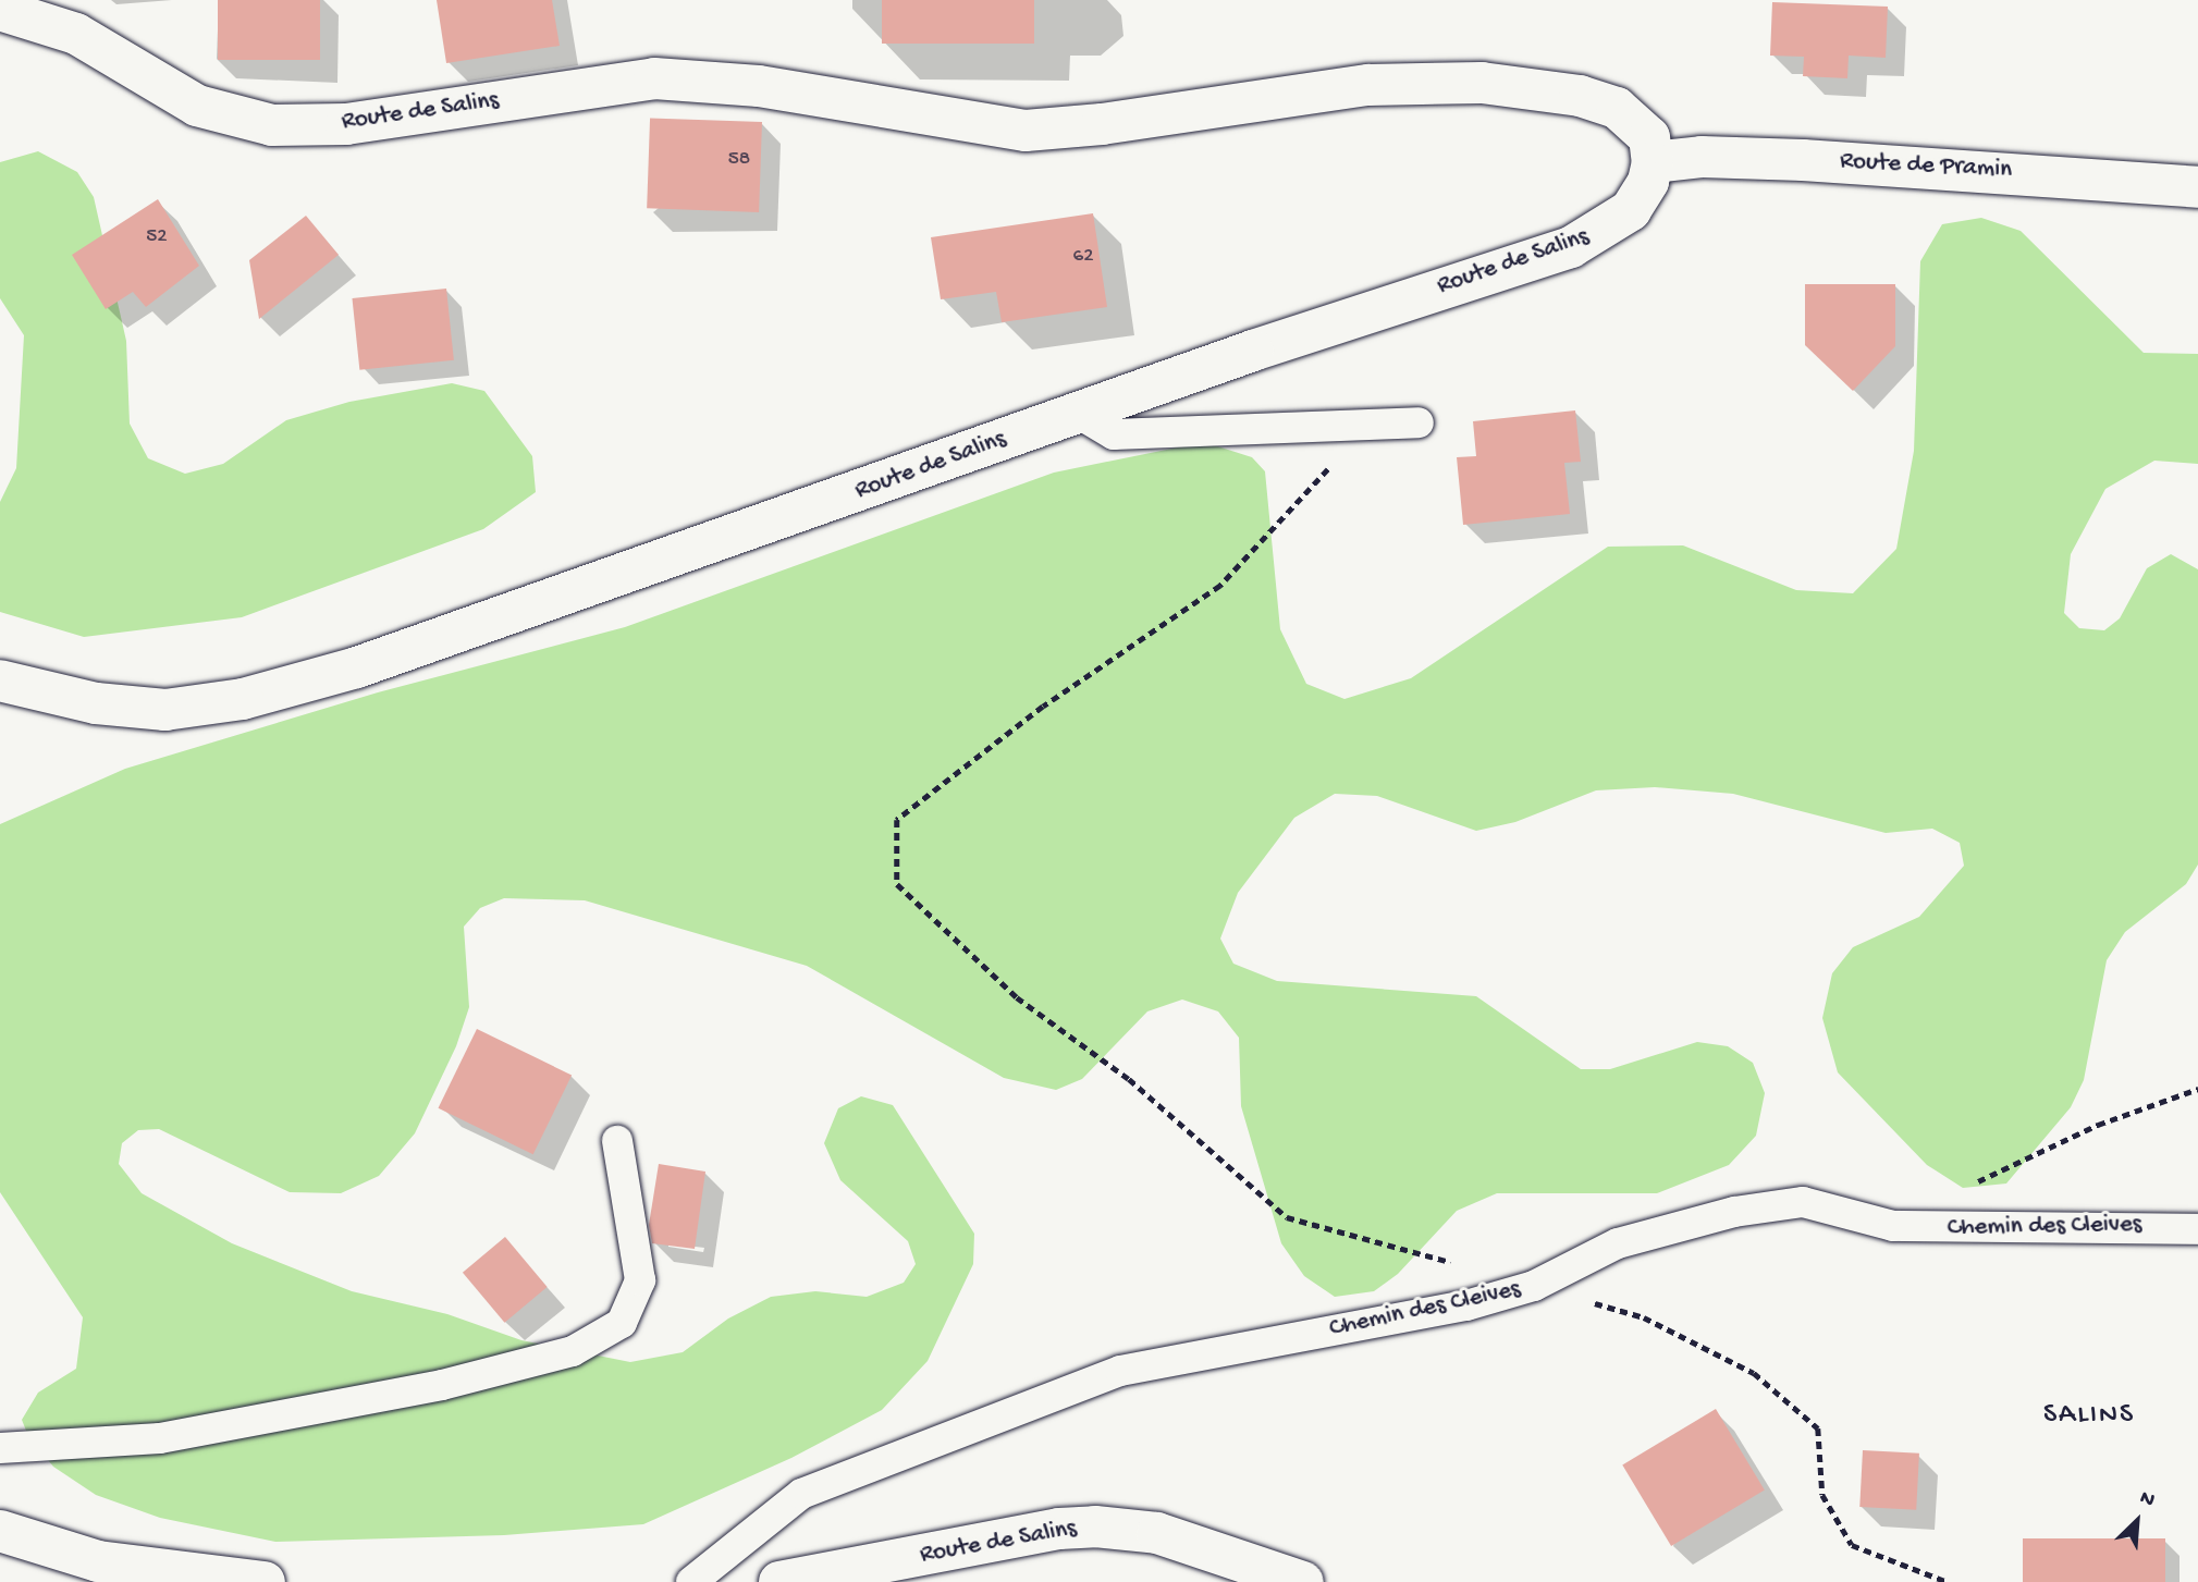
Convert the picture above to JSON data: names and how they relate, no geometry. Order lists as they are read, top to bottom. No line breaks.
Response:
{"streets":{"street":["Route de Salins","Route de Pramin"],"lane":["Chemin des Cleives"]},"crossings":[["Route de Salins","Route de Pramin"]],"districts":["SALINS"],"house_numbers":["58","52","62"],"north":"top right"}
